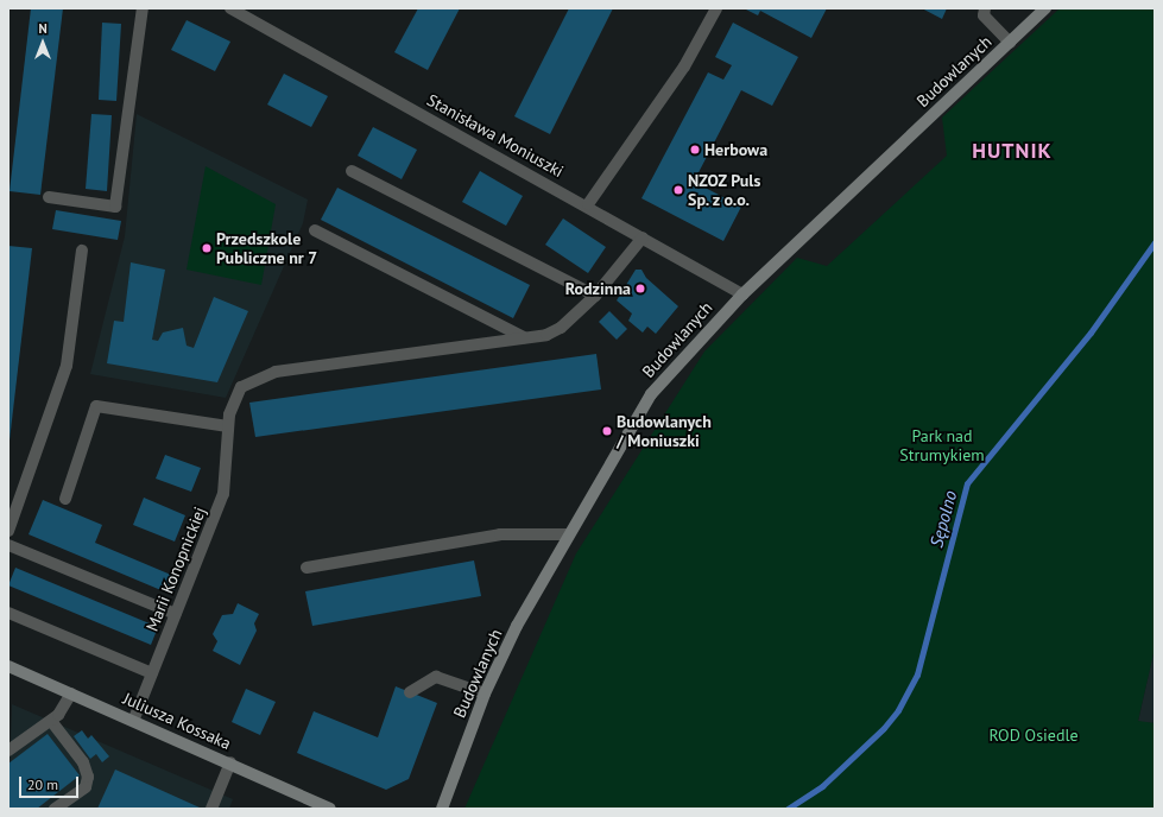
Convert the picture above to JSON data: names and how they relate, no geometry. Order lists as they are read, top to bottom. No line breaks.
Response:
{"streets":{"street":["Budowlanych","Stanisława Moniuszki","Marii Konopnickiej","Juliusza Kossaka"]},"crossings":[["Budowlanych","Stanisława Moniuszki"],["Stanisława Moniuszki","Marii Konopnickiej"],["Marii Konopnickiej","Juliusza Kossaka"]],"districts":["HUTNIK"],"water":["Sępolno"],"parks":["Park nad Strumykiem","ROD Osiedle"],"places":["Herbowa","NZOZ Puls Sp. z o.o.","Przedszkole Publiczne nr 7","Rodzinna","Budowlanych / Moniuszki"],"scale_bar":"20 m","north":"top"}
